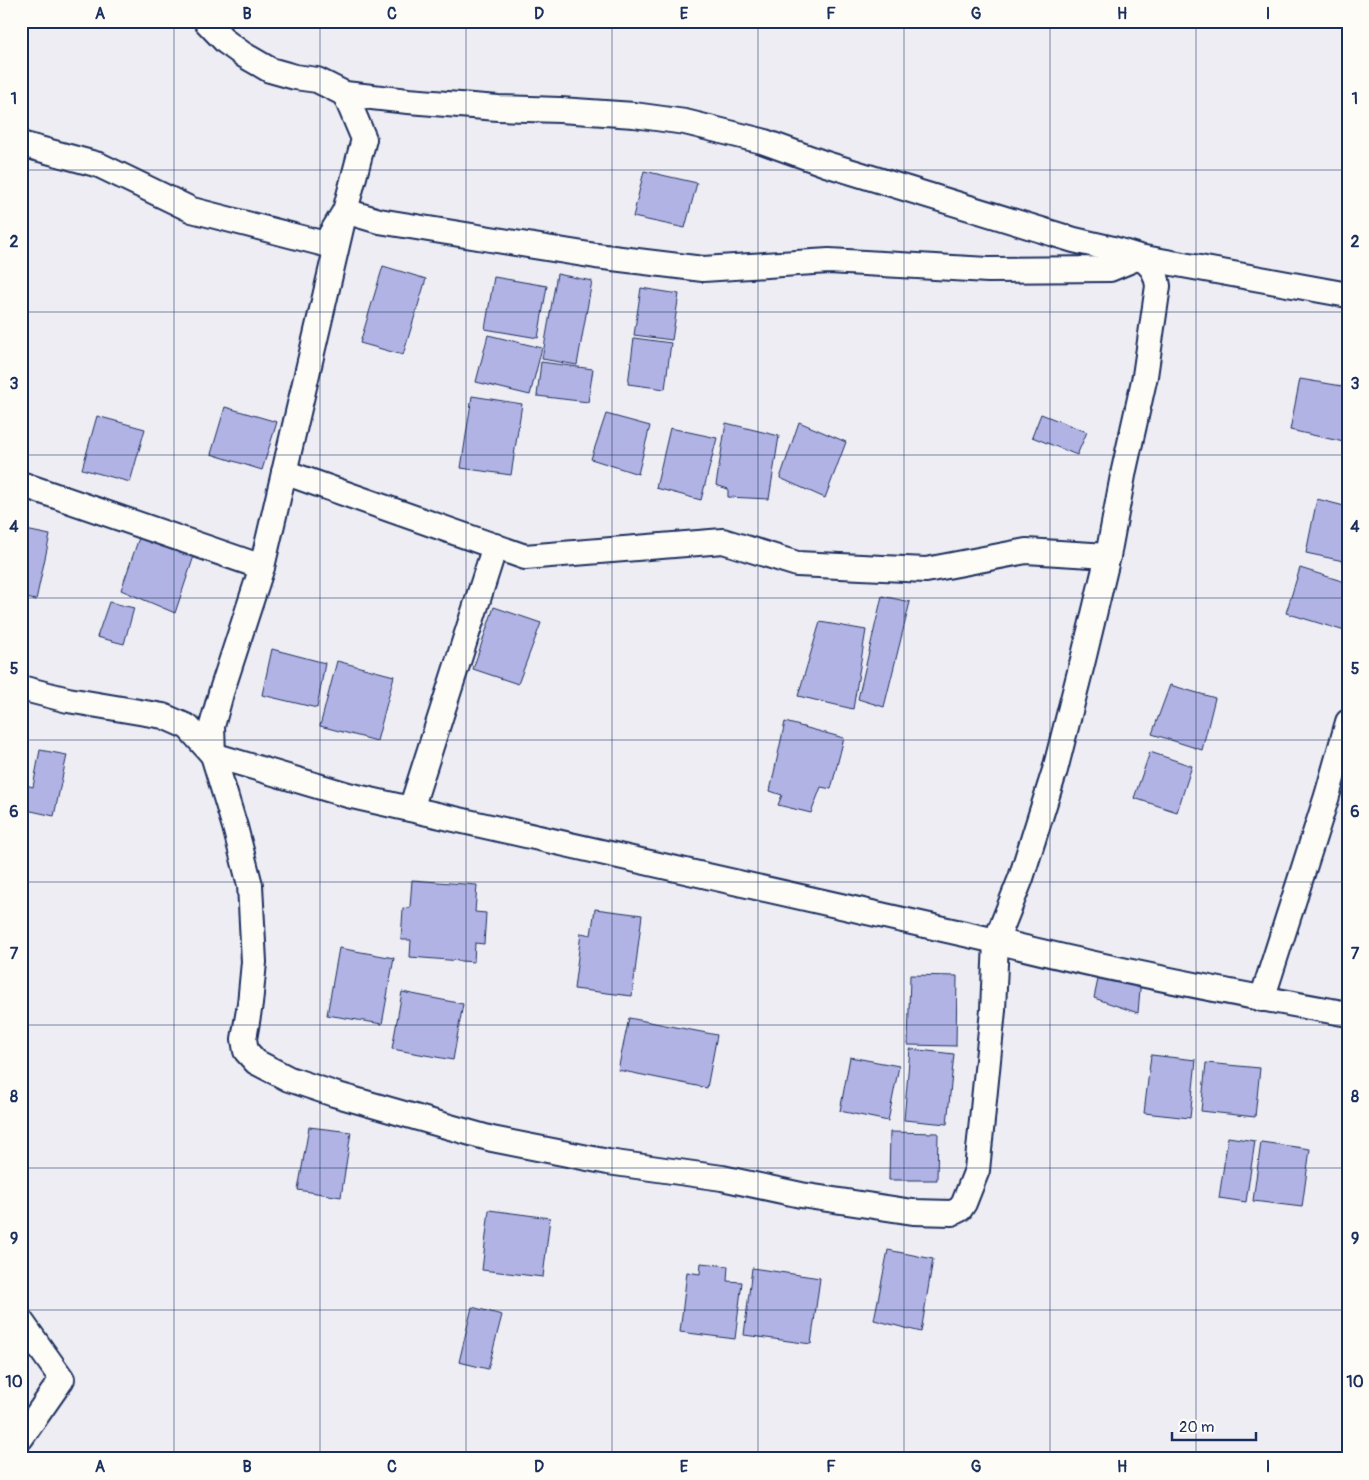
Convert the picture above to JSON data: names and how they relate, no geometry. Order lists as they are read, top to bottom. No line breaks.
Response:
{"scale_bar":"20 m","grid":{"columns":["A","B","C","D","E","F","G","H","I"],"rows":["1","2","3","4","5","6","7","8","9","10"]}}
